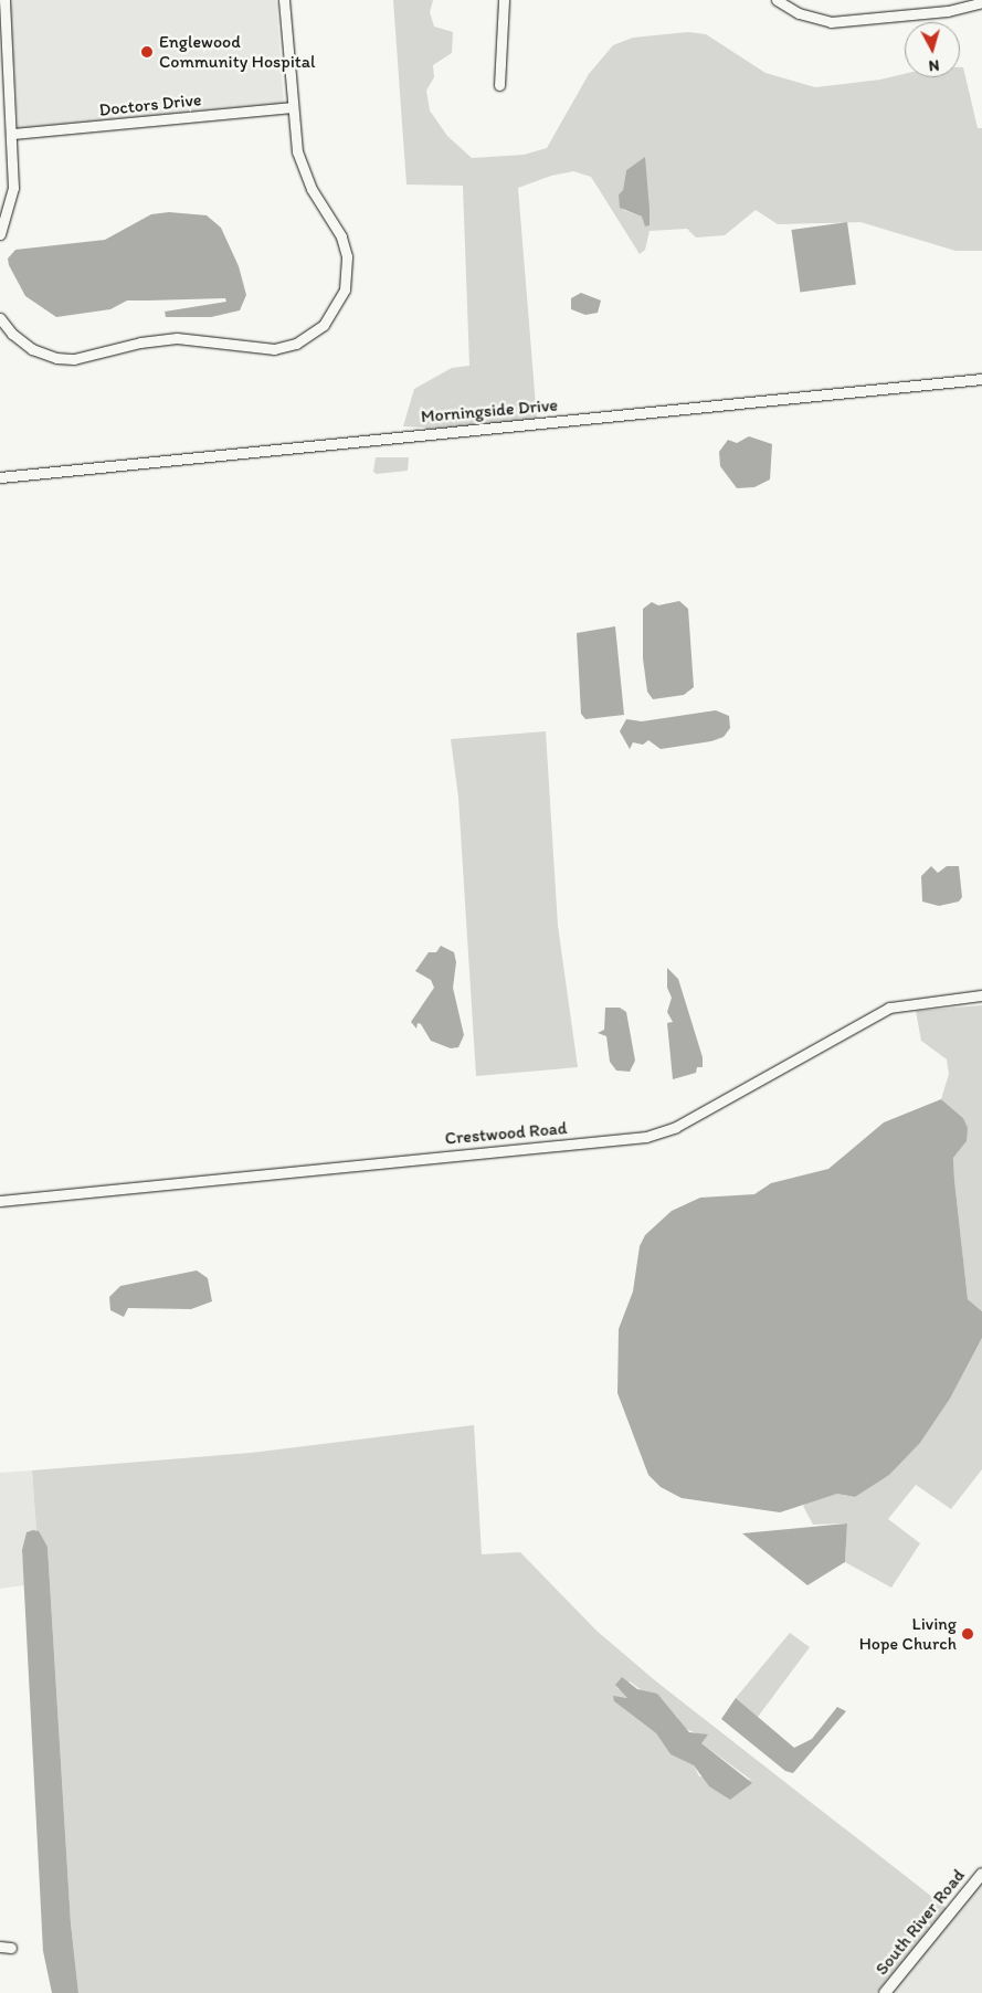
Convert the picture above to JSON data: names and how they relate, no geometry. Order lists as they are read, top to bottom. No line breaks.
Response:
{"streets":{"main road":["South River Road"],"street":["Doctors Drive","Morningside Drive","Crestwood Road"]},"places":["Englewood Community Hospital","Living Hope Church"],"north":"bottom"}
